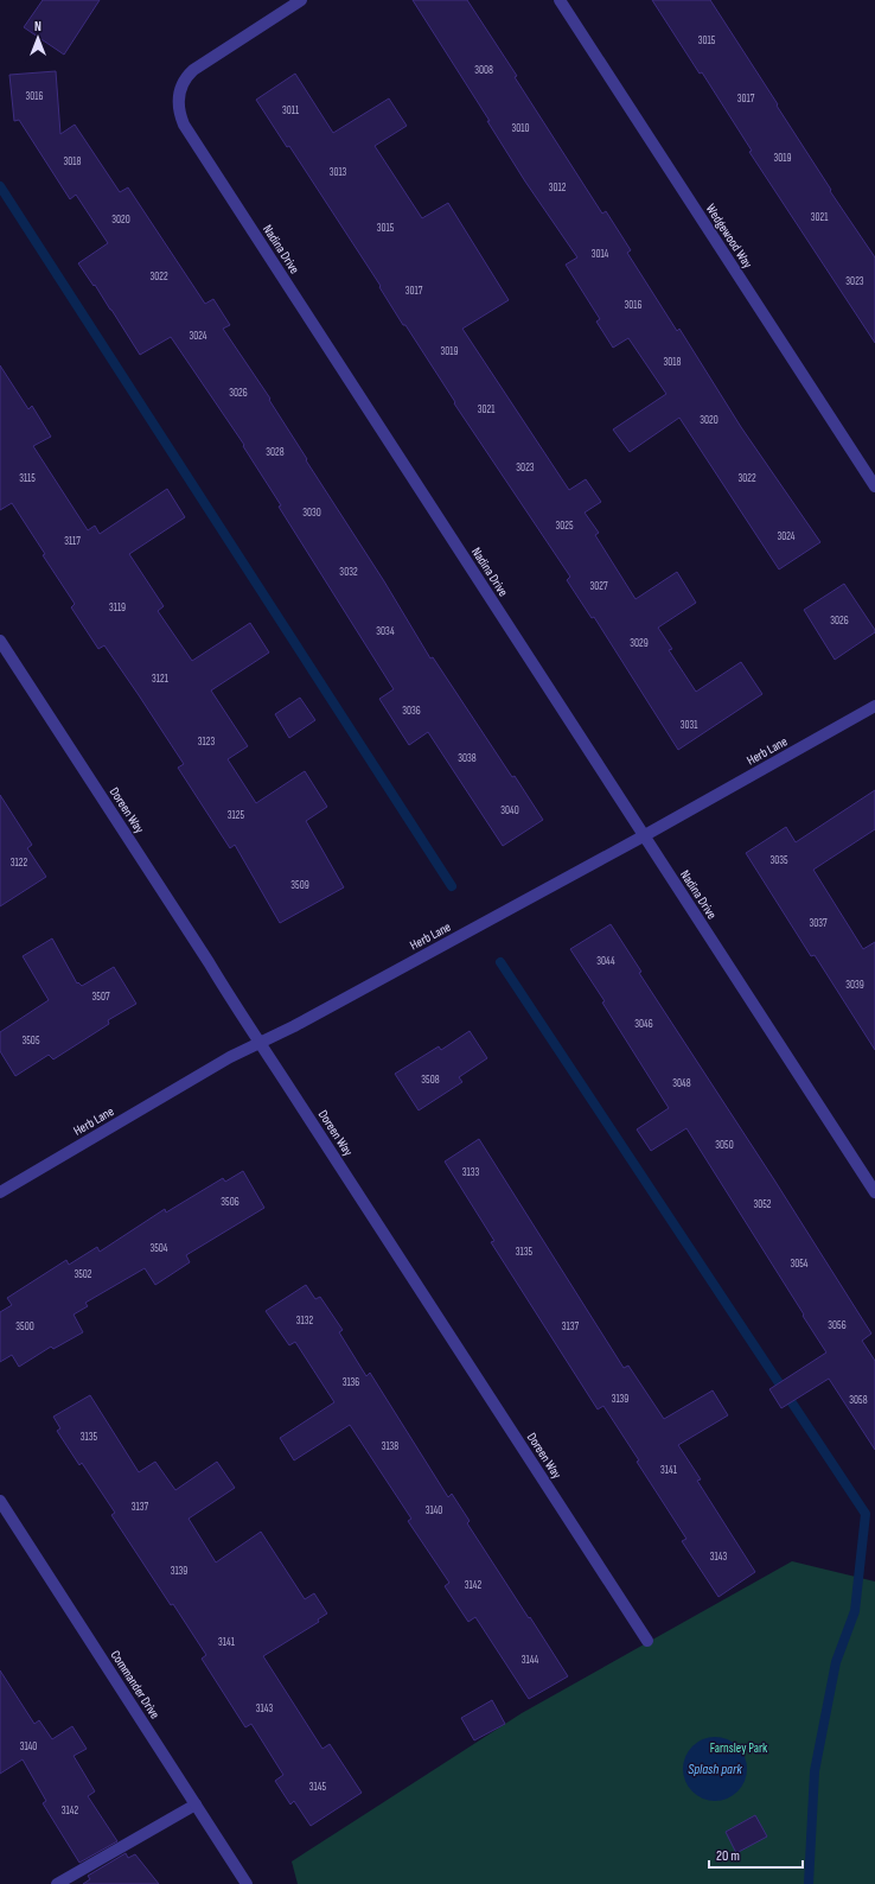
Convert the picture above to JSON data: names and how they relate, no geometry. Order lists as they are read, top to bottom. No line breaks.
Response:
{"streets":{"street":["Wedgewood Way","Nadina Drive","Herb Lane","Doreen Way","Commander Drive"]},"crossings":[["Nadina Drive","Herb Lane"],["Herb Lane","Doreen Way"]],"water":["Splash park"],"parks":["Farnsley Park"],"house_numbers":["3015","3008","3016","3017","3011","3010","3019","3018","3013","3012","3021","3020","3015","3014","3022","3023","3017","3016","3024","3019","3018","3026","3021","3020","3028","3023","3115","3022","3030","3025","3024","3117","3032","3027","3119","3026","3034","3029","3121","3036","3031","3123","3038","3040","3125","3035","3122","3509","3037","3044","3039","3507","3046","3505","3508","3048","3050","3133","3506","3052","3504","3135","3054","3502","3132","3056","3500","3137","3136","3139","3058","3135","3138","3141","3137","3140","3143","3139","3142","3141","3144","3143","3140","3145","3142"],"scale_bar":"20 m","north":"top"}
